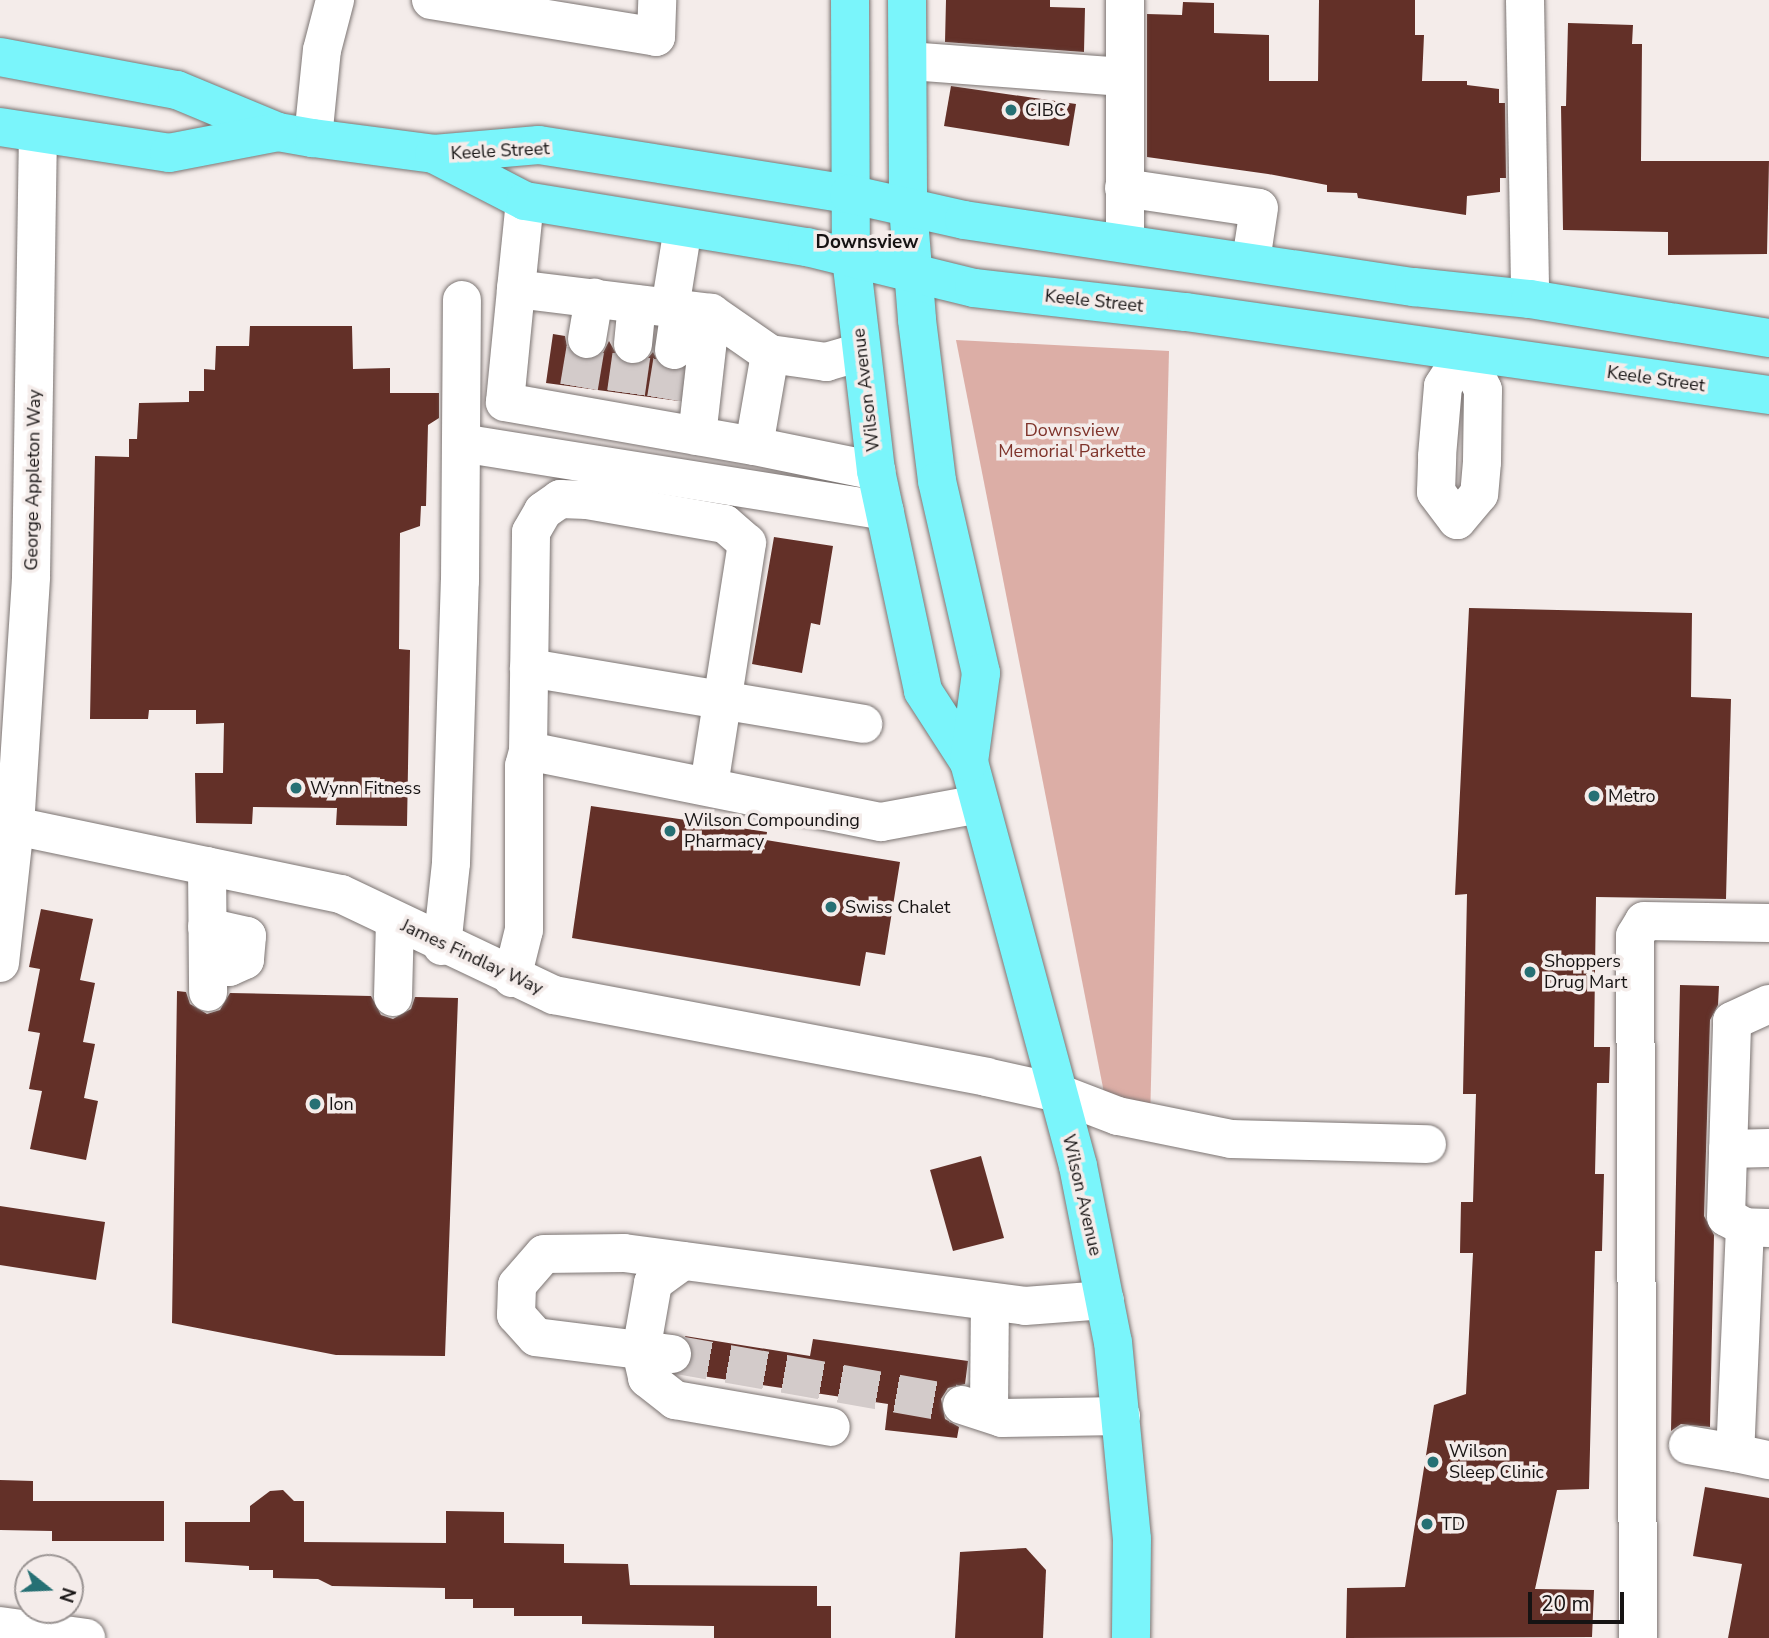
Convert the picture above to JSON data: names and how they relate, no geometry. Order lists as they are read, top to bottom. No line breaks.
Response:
{"streets":{"main road":["Keele Street","Wilson Avenue"],"street":["George Appleton Way","James Findlay Way"]},"crossings":[["Keele Street","Wilson Avenue"],["Keele Street","George Appleton Way"],["Wilson Avenue","James Findlay Way"],["George Appleton Way","James Findlay Way"]],"districts":["Downsview"],"parks":["Downsview Memorial Parkette"],"places":["CIBC","Wynn Fitness","Metro","Wilson Compounding Pharmacy","Swiss Chalet","Shoppers Drug Mart","Ion","Wilson Sleep Clinic","TD"],"scale_bar":"20 m","north":"right"}
